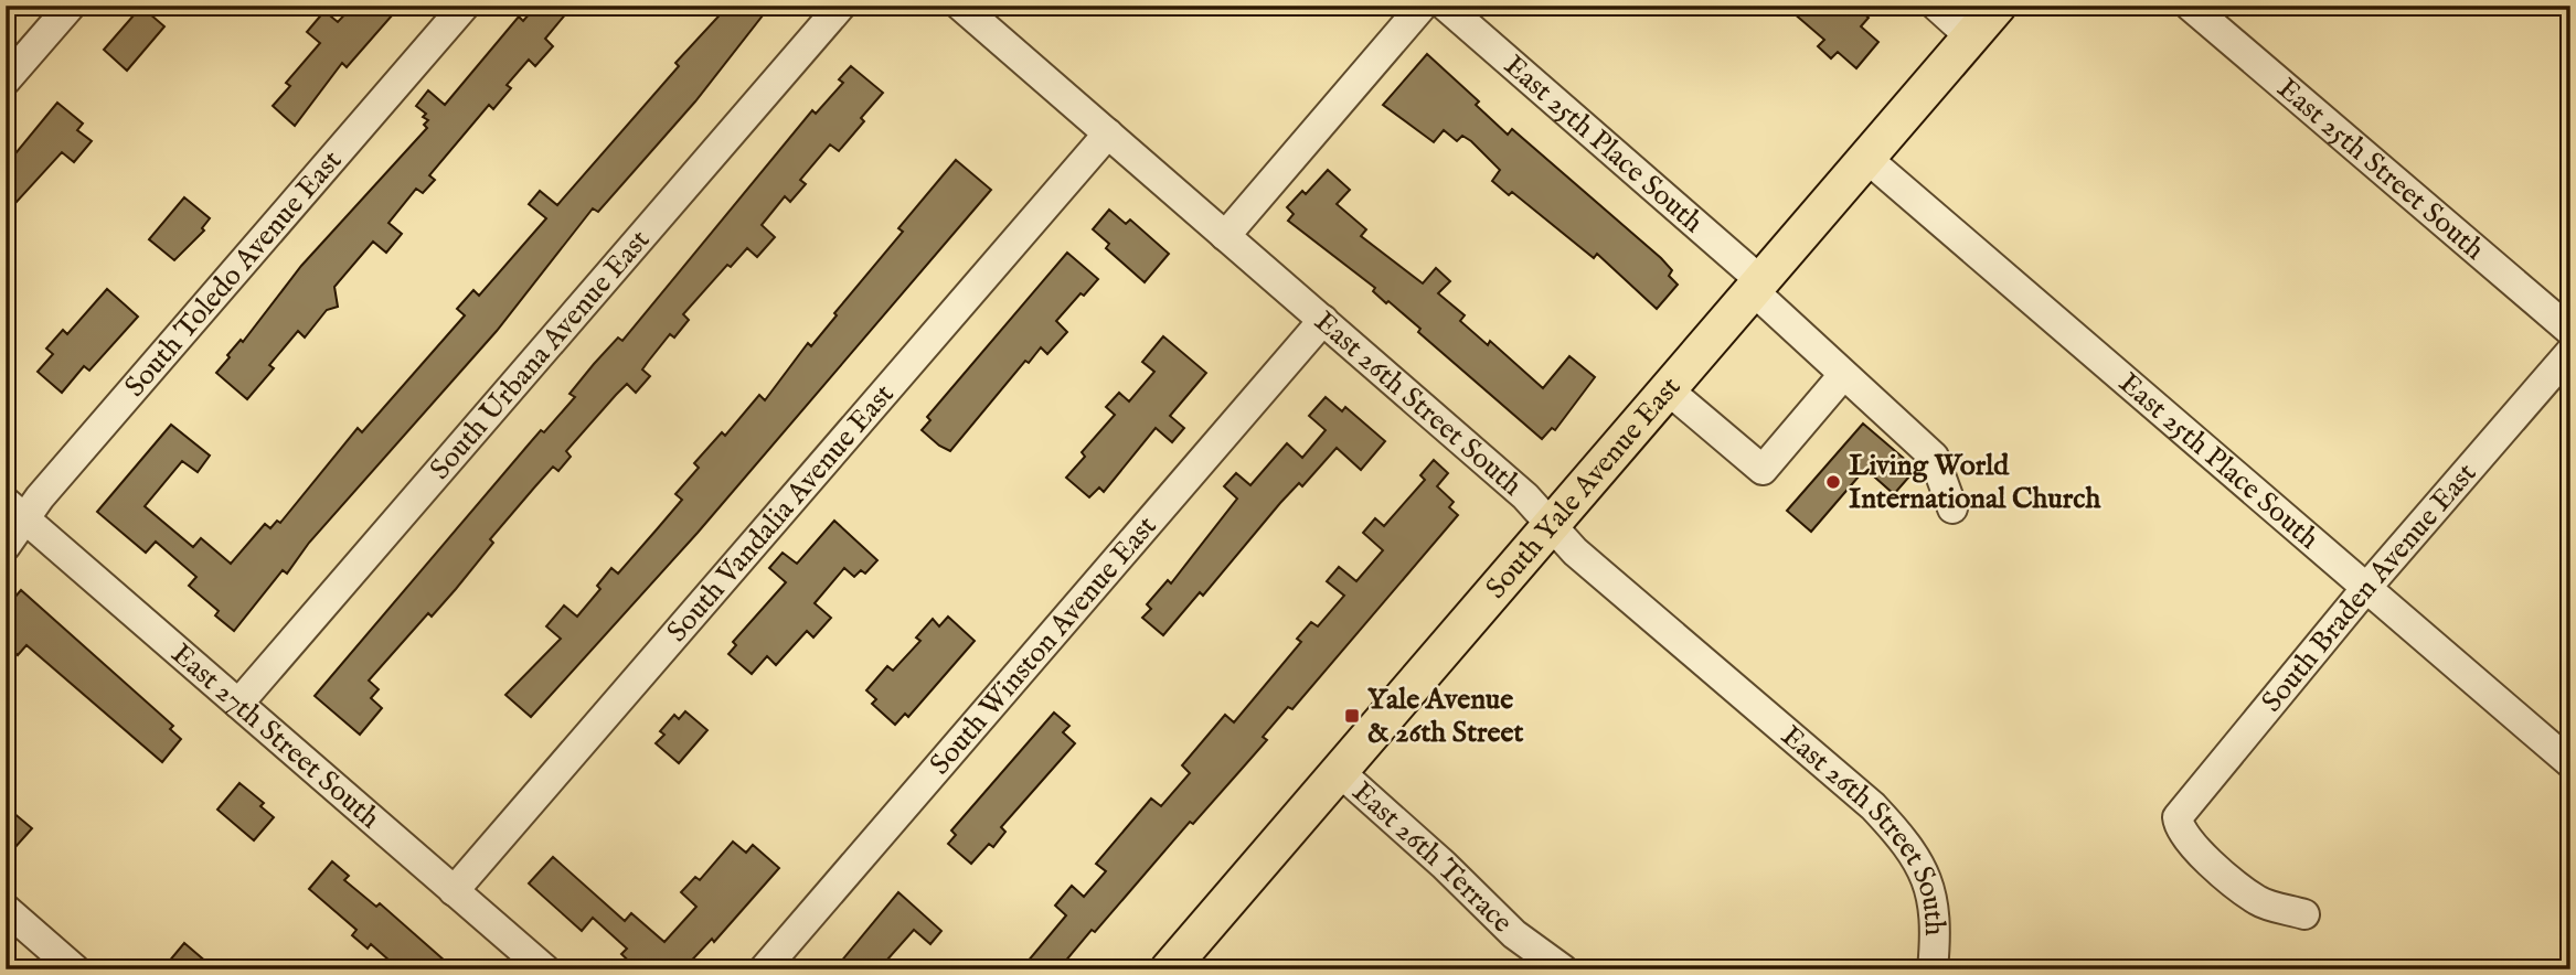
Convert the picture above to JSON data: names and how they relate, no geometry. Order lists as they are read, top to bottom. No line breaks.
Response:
{"streets":{"main road":["South Yale Avenue East"],"street":["East 25th Place South","East 25th Street South","South Toledo Avenue East","South Urbana Avenue East","East 26th Street South","South Vandalia Avenue East","South Braden Avenue East","South Winston Avenue East","East 27th Street South","East 26th Terrace"]},"crossings":[["East 25th Place South","South Yale Avenue East"],["East 25th Place South","South Braden Avenue East"],["South Toledo Avenue East","East 27th Street South"],["South Urbana Avenue East","East 27th Street South"],["East 26th Street South","South Yale Avenue East"],["East 26th Street South","South Vandalia Avenue East"],["East 26th Street South","South Winston Avenue East"],["South Yale Avenue East","East 26th Terrace"],["South Vandalia Avenue East","East 27th Street South"]],"places":{"other":["Living World International Church"],"transit":["Yale Avenue & 26th Street"]}}
